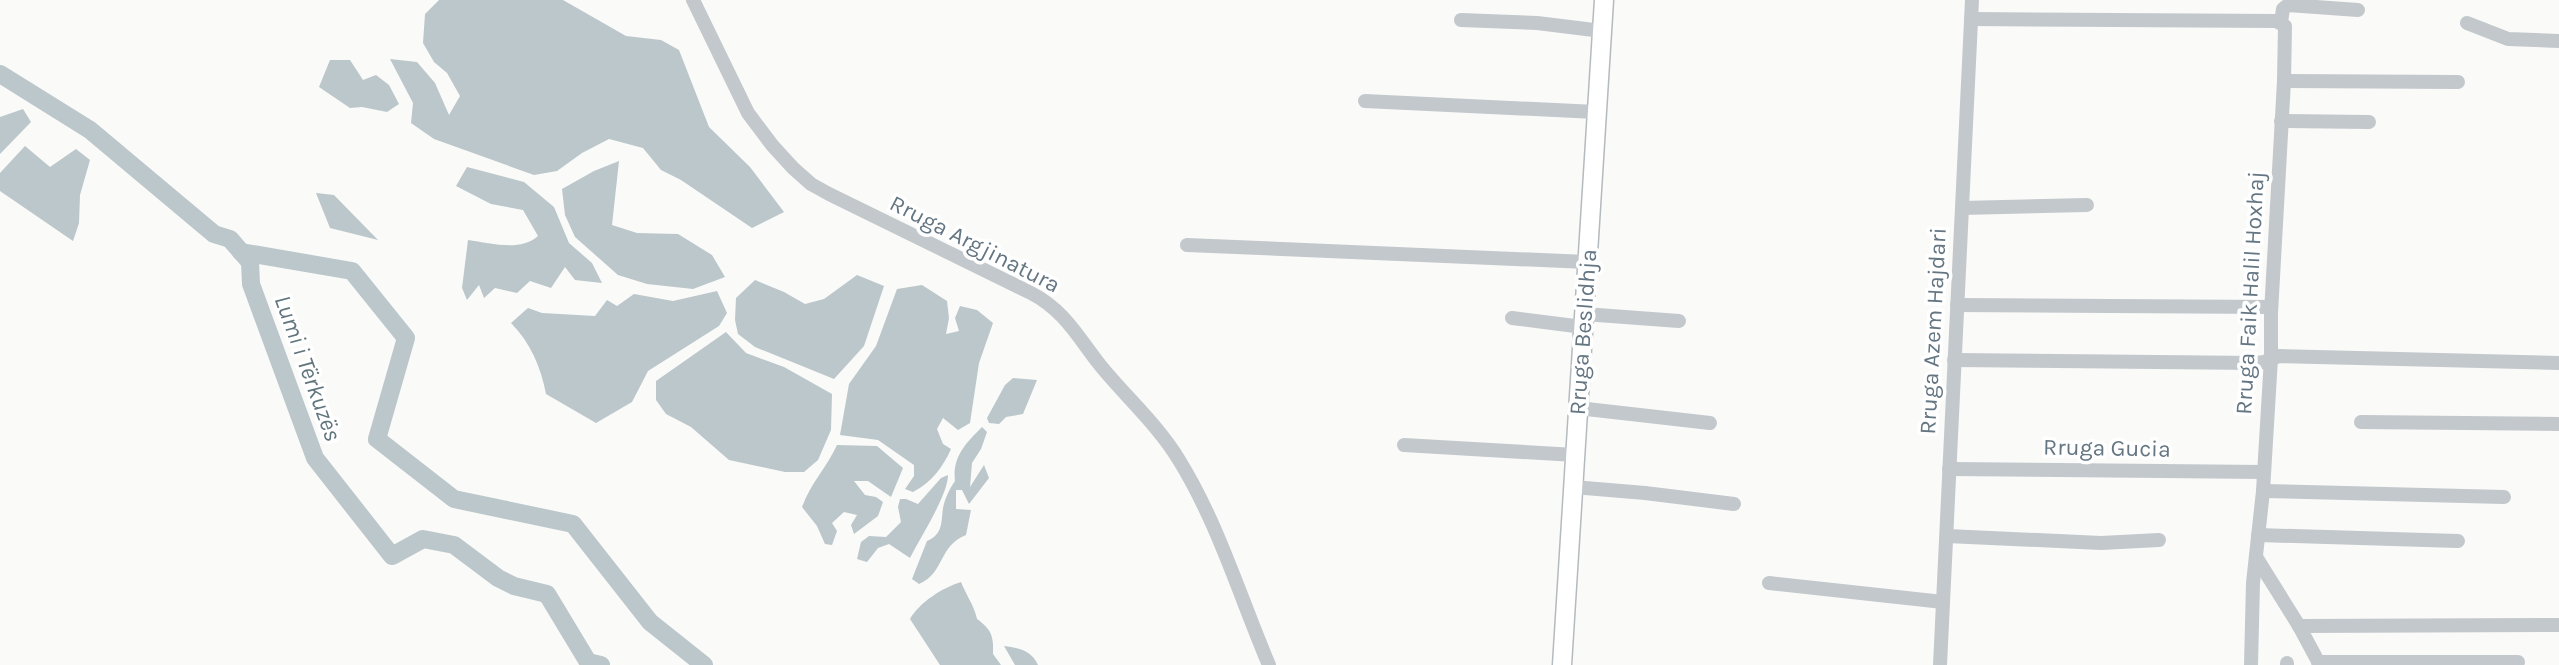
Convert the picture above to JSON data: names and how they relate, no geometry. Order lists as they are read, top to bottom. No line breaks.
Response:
{"streets":{"main road":["Rruga Beslidhja"],"street":["Rruga Argjinatura","Rruga Faik Halil Hoxhaj","Rruga Azem Hajdari","Rruga Gucia"]},"crossings":[["Rruga Faik Halil Hoxhaj","Rruga Gucia"],["Rruga Azem Hajdari","Rruga Gucia"]],"water":["Lumi i Tërkuzës"]}
